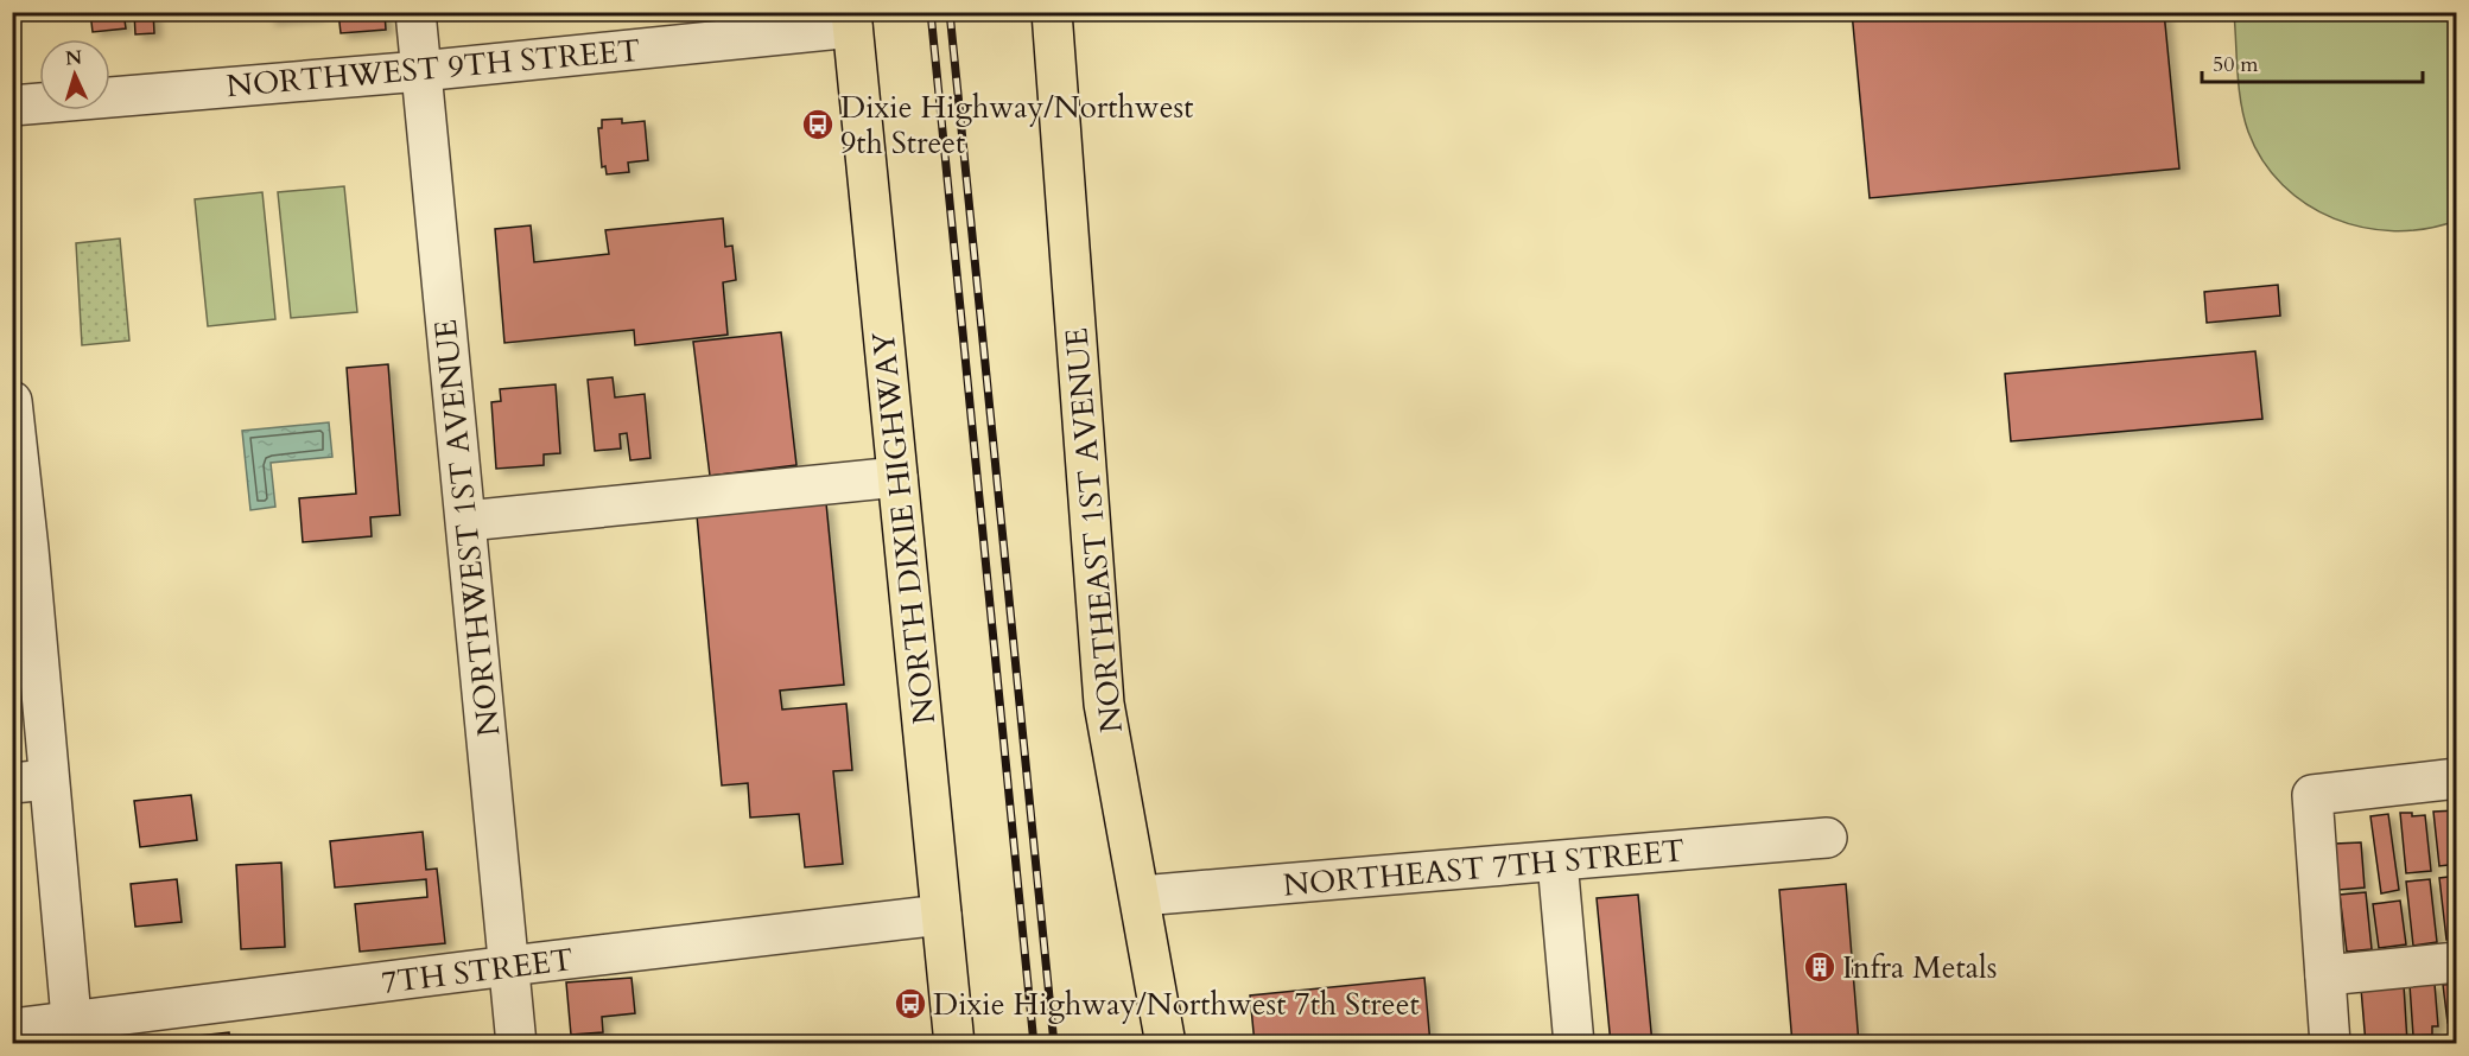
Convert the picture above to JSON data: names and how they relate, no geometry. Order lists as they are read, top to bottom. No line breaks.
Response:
{"streets":{"main road":["NORTH DIXIE HIGHWAY","NORTHEAST 1ST AVENUE"],"street":["NORTHWEST 9TH STREET","NORTHWEST 1ST AVENUE","NORTHEAST 7TH STREET","7TH STREET"]},"crossings":[["NORTHWEST 9TH STREET","NORTHWEST 1ST AVENUE"],["NORTHWEST 9TH STREET","NORTH DIXIE HIGHWAY"],["NORTHWEST 1ST AVENUE","7TH STREET"],["NORTH DIXIE HIGHWAY","7TH STREET"],["NORTHEAST 1ST AVENUE","NORTHEAST 7TH STREET"]],"places":{"bus stop":["Dixie Highway/Northwest 9th Street","Dixie Highway/Northwest 7th Street"],"building":["Infra Metals"]},"scale_bar":"50 m","north":"top"}
